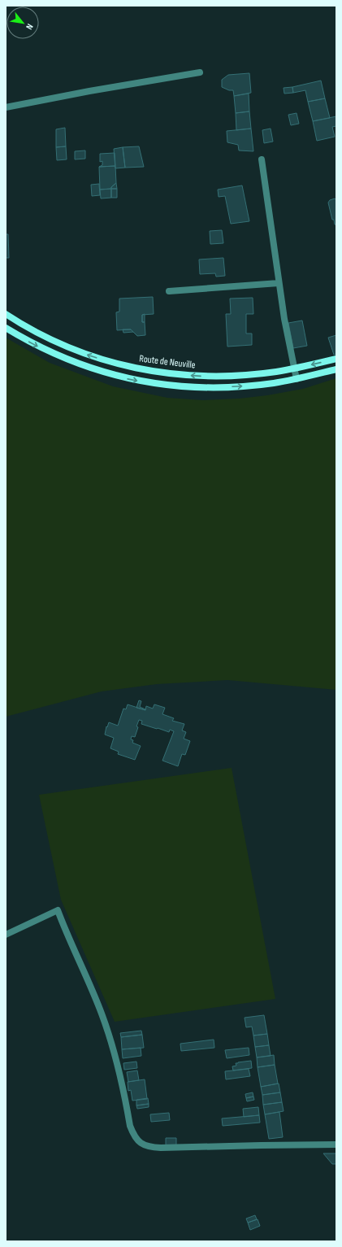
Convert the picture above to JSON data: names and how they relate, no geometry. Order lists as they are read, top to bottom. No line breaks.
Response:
{"streets":{"main road":["Route de Neuville"]},"north":"bottom right"}
